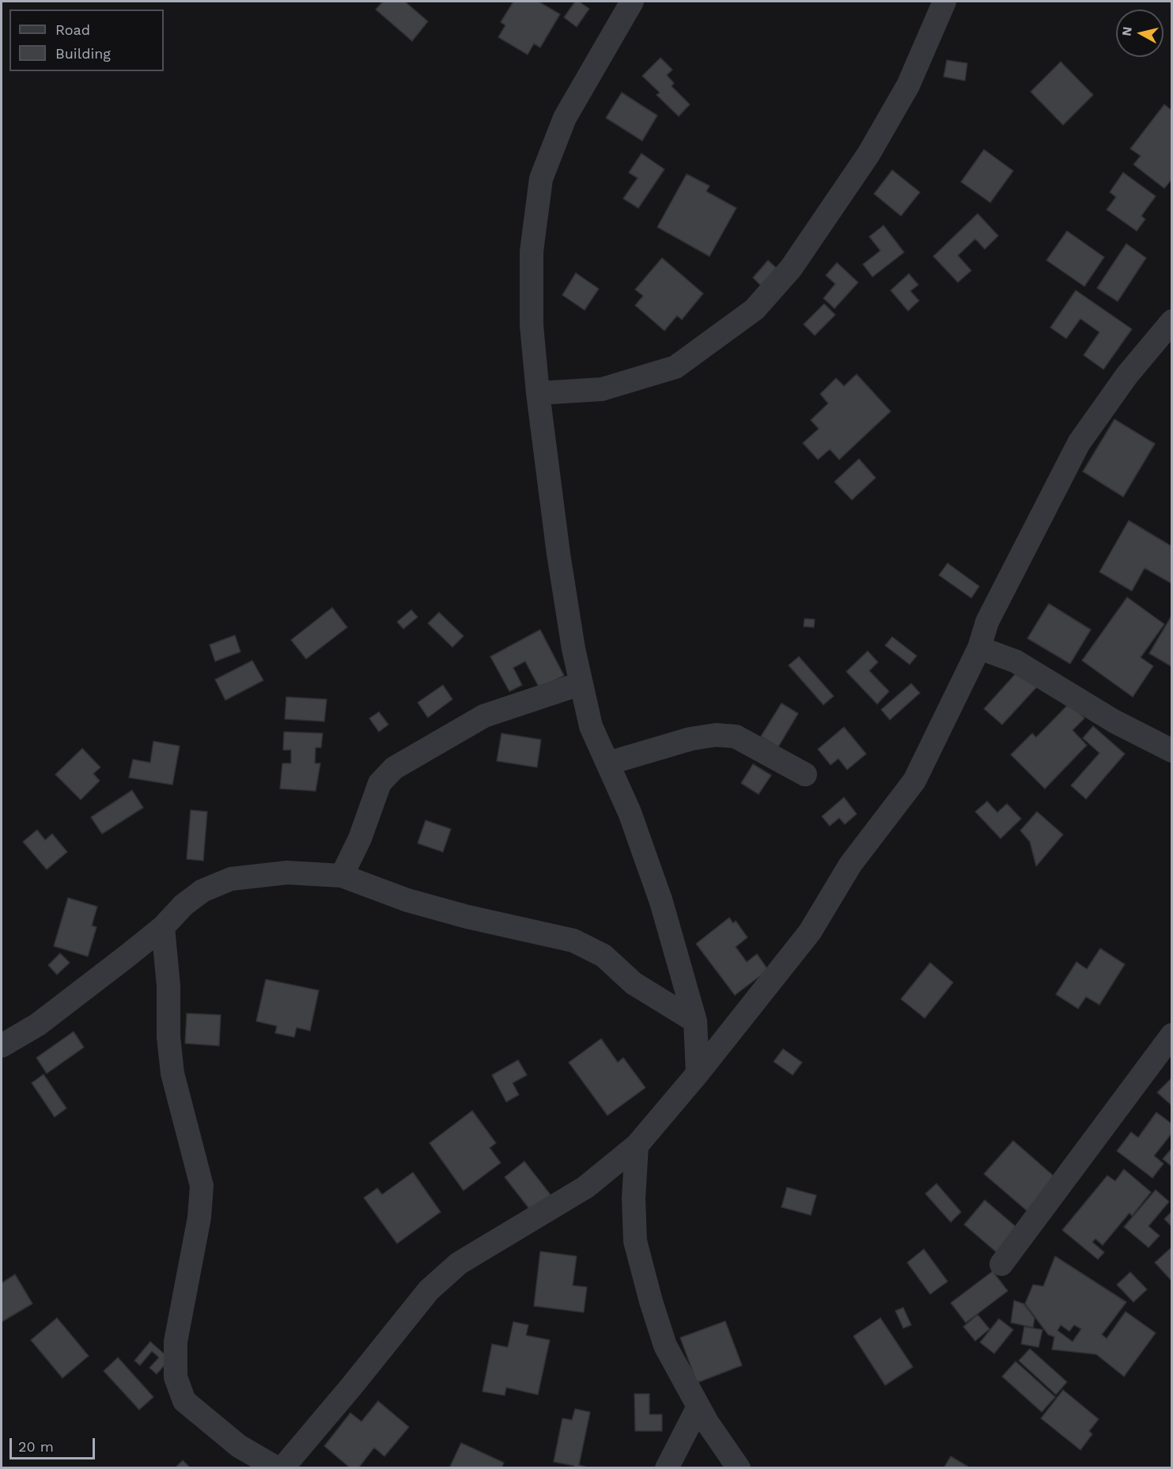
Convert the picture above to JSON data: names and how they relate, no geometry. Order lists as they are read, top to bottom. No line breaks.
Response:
{"legend":["Road","Building"],"scale_bar":"20 m","north":"left"}
